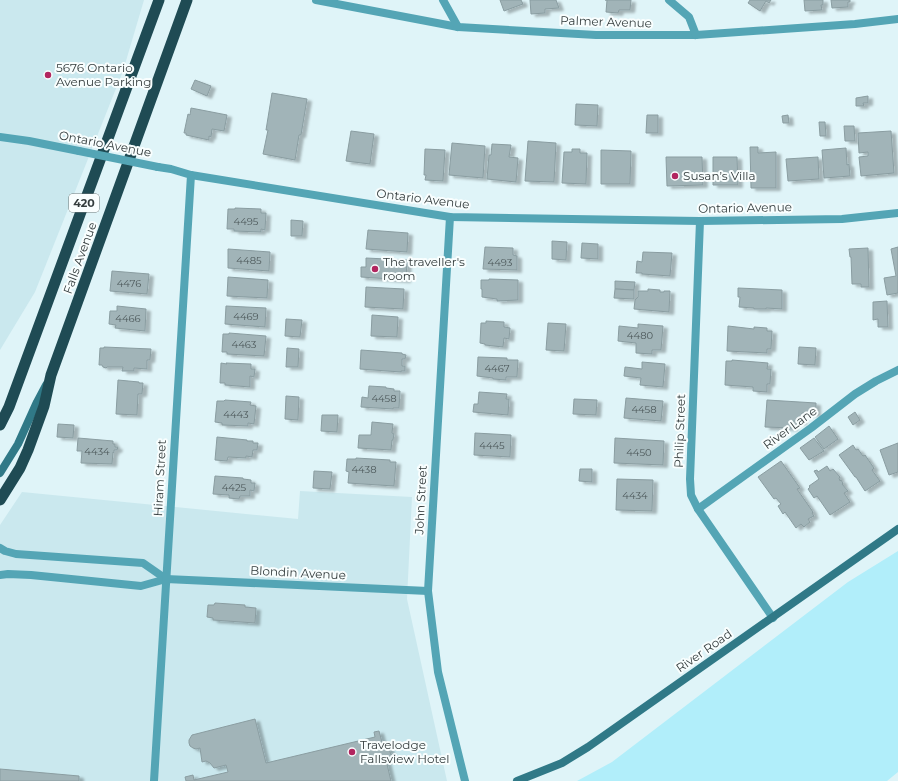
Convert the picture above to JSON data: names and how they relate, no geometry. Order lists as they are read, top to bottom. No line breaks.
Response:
{"streets":{"highway":["420","Falls Avenue"],"main road":["River Road"],"street":["Palmer Avenue","Ontario Avenue","River Lane","Philip Street","Hiram Street","John Street","Blondin Avenue"]},"crossings":[["Ontario Avenue","Philip Street"],["Ontario Avenue","Hiram Street"],["Ontario Avenue","John Street"],["River Lane","Philip Street"],["Philip Street","River Road"],["Hiram Street","Blondin Avenue"],["John Street","Blondin Avenue"]],"places":["5676 Ontario Avenue Parking","Susan’s Villa","The traveller's room","Travelodge Fallsview Hotel"],"house_numbers":["4495","4485","4493","4476","4469","4466","4480","4463","4467","4458","4458","4443","4445","4434","4450","4438","4425","4434"]}
